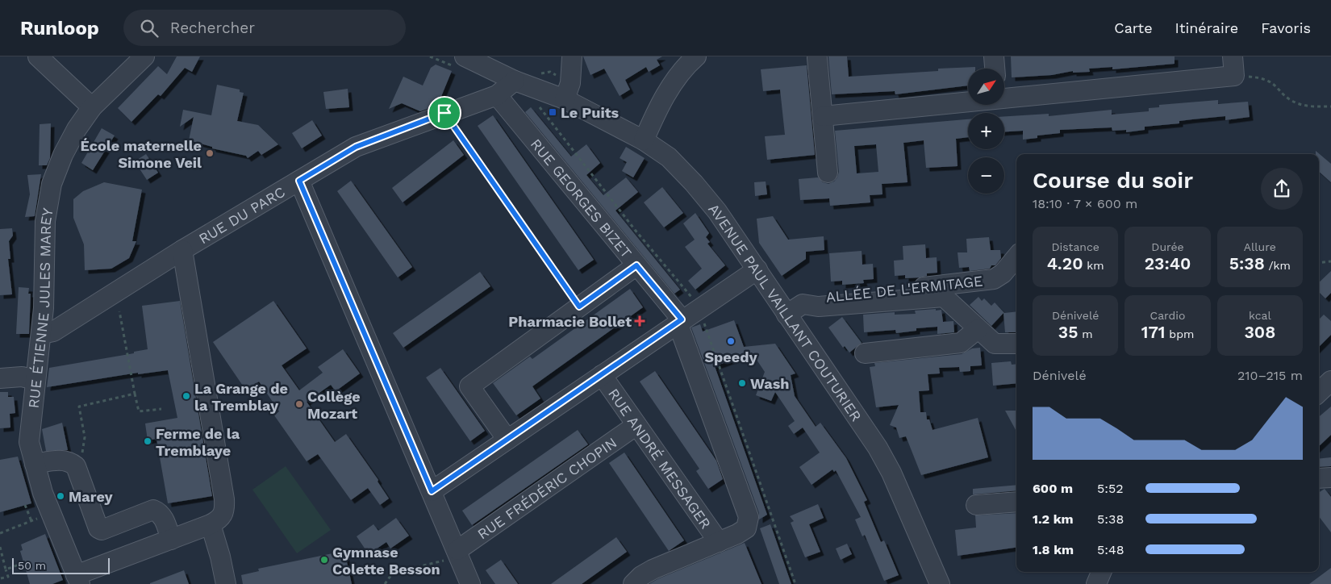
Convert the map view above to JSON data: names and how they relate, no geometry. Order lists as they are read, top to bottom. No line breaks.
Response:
{"streets":{"street":["RUE GEORGES BIZET","RUE DU PARC","ALLÉE DE L'ERMITAGE","RUE ÉTIENNE JULES MAREY","AVENUE PAUL VAILLANT COUTURIER","RUE ANDRÉ MESSAGER","RUE FRÉDÉRIC CHOPIN"]},"crossings":[["RUE GEORGES BIZET","RUE DU PARC"],["RUE GEORGES BIZET","RUE ANDRÉ MESSAGER"],["RUE DU PARC","RUE ÉTIENNE JULES MAREY"],["RUE DU PARC","AVENUE PAUL VAILLANT COUTURIER"],["ALLÉE DE L'ERMITAGE","AVENUE PAUL VAILLANT COUTURIER"],["RUE ANDRÉ MESSAGER","RUE FRÉDÉRIC CHOPIN"]],"places":{"transit":["Le Puits"],"other":["École maternelle Simone Veil","Speedy","Wash","La Grange de la Tremblay","Collège Mozart","Ferme de la Tremblaye","Marey","Gymnase Colette Besson"],"health":["Pharmacie Bollet"]},"scale_bar":"50 m","north":"top right","page":{"header":"Runloop","search":"Rechercher","nav":["Carte","Itinéraire","Favoris"],"map_buttons":["+","−"],"heading":["Course du soir","18:10 · 7 × 600 m"],"stats":[["Distance","4.20 km"],["Durée","23:40"],["Allure","5:38 /km"],["Dénivelé","35 m"],["Cardio","171 bpm"],["kcal","308"]],"chart":["Dénivelé","210–215 m"],"list":[{"name":"600 m","note":"5:52"},{"name":"1.2 km","note":"5:38"},{"name":"1.8 km","note":"5:48"}],"scale":"50 m"}}
